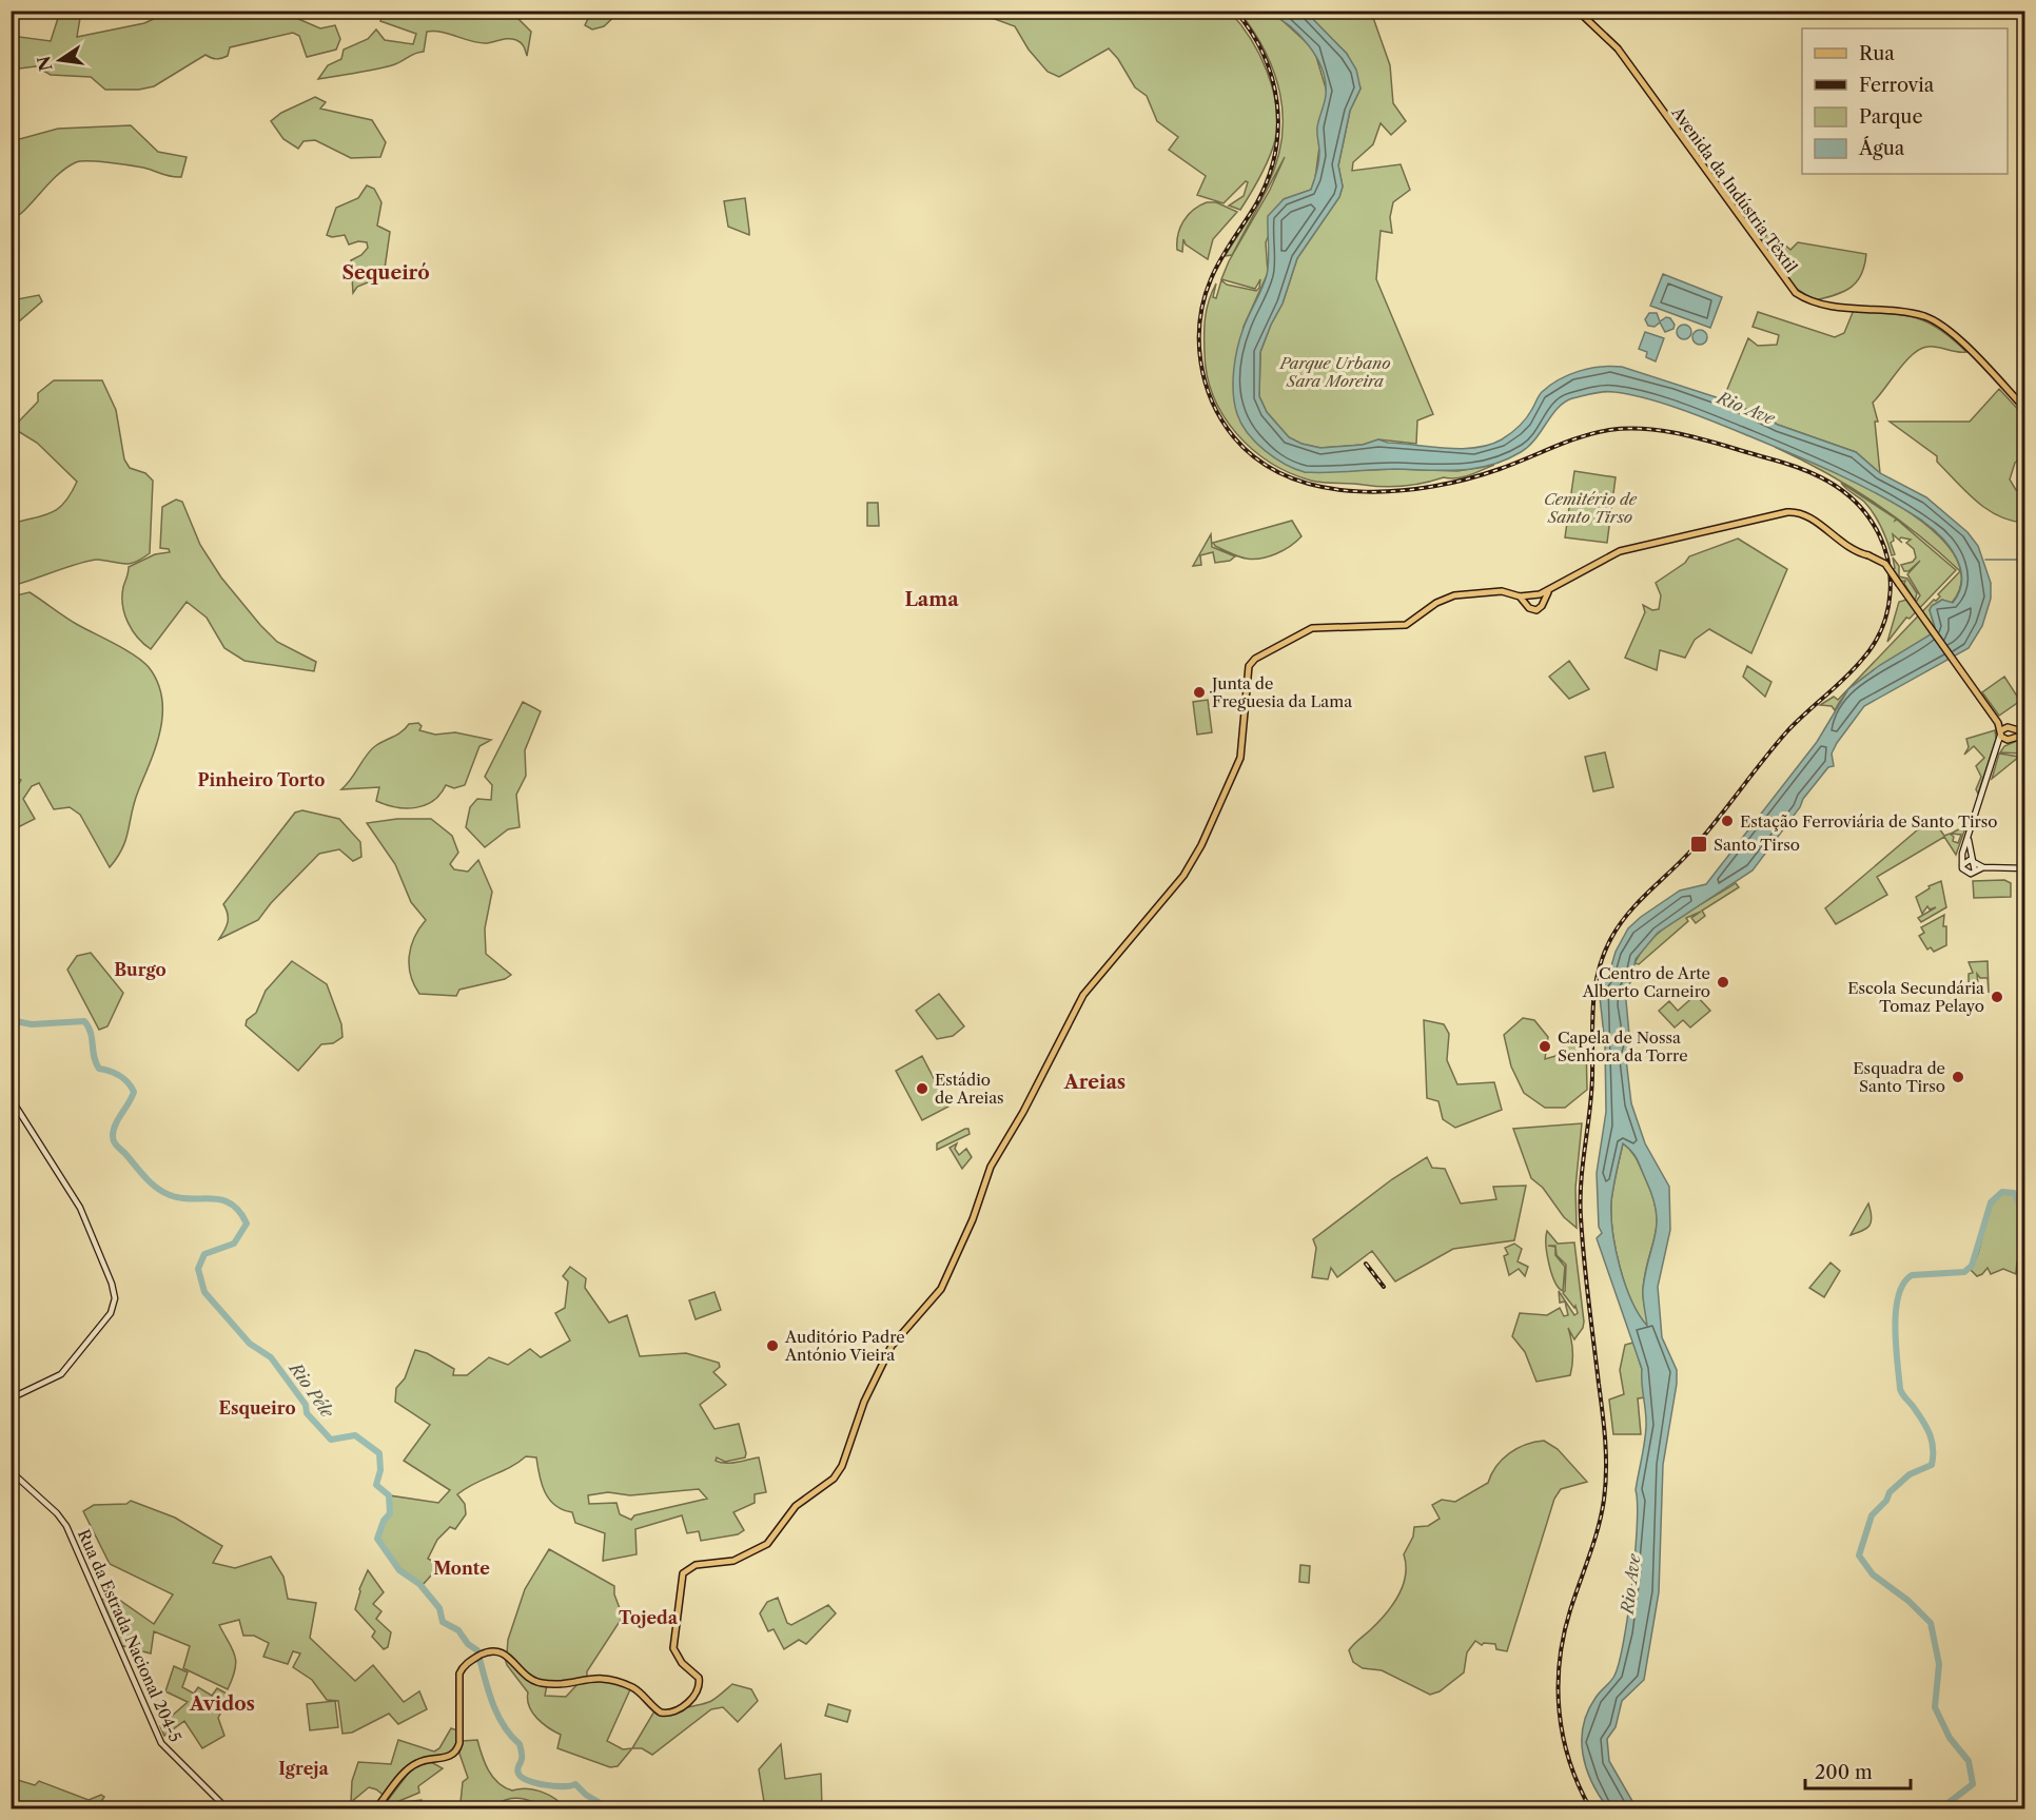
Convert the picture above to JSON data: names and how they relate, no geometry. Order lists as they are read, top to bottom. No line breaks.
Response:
{"streets":{"main road":["Avenida da Indústria Têxtil","Rua da Estrada Nacional 204-5"]},"districts":["Sequeiró","Lama","Pinheiro Torto","Burgo","Areias","Esqueiro","Monte","Tojeda","Avidos","Igreja"],"water":["Rio Ave","Rio Péle"],"parks":["Parque Urbano Sara Moreira","Cemitério de Santo Tirso"],"places":{"other":["Junta de Freguesia da Lama","Estação Ferroviária de Santo Tirso","Centro de Arte Alberto Carneiro","Escola Secundária Tomaz Pelayo","Capela de Nossa Senhora da Torre","Esquadra de Santo Tirso","Estádio de Areias","Auditório Padre António Vieira"],"transit":["Santo Tirso"]},"legend":["Rua","Ferrovia","Parque","Água"],"scale_bar":"200 m","north":"left"}
